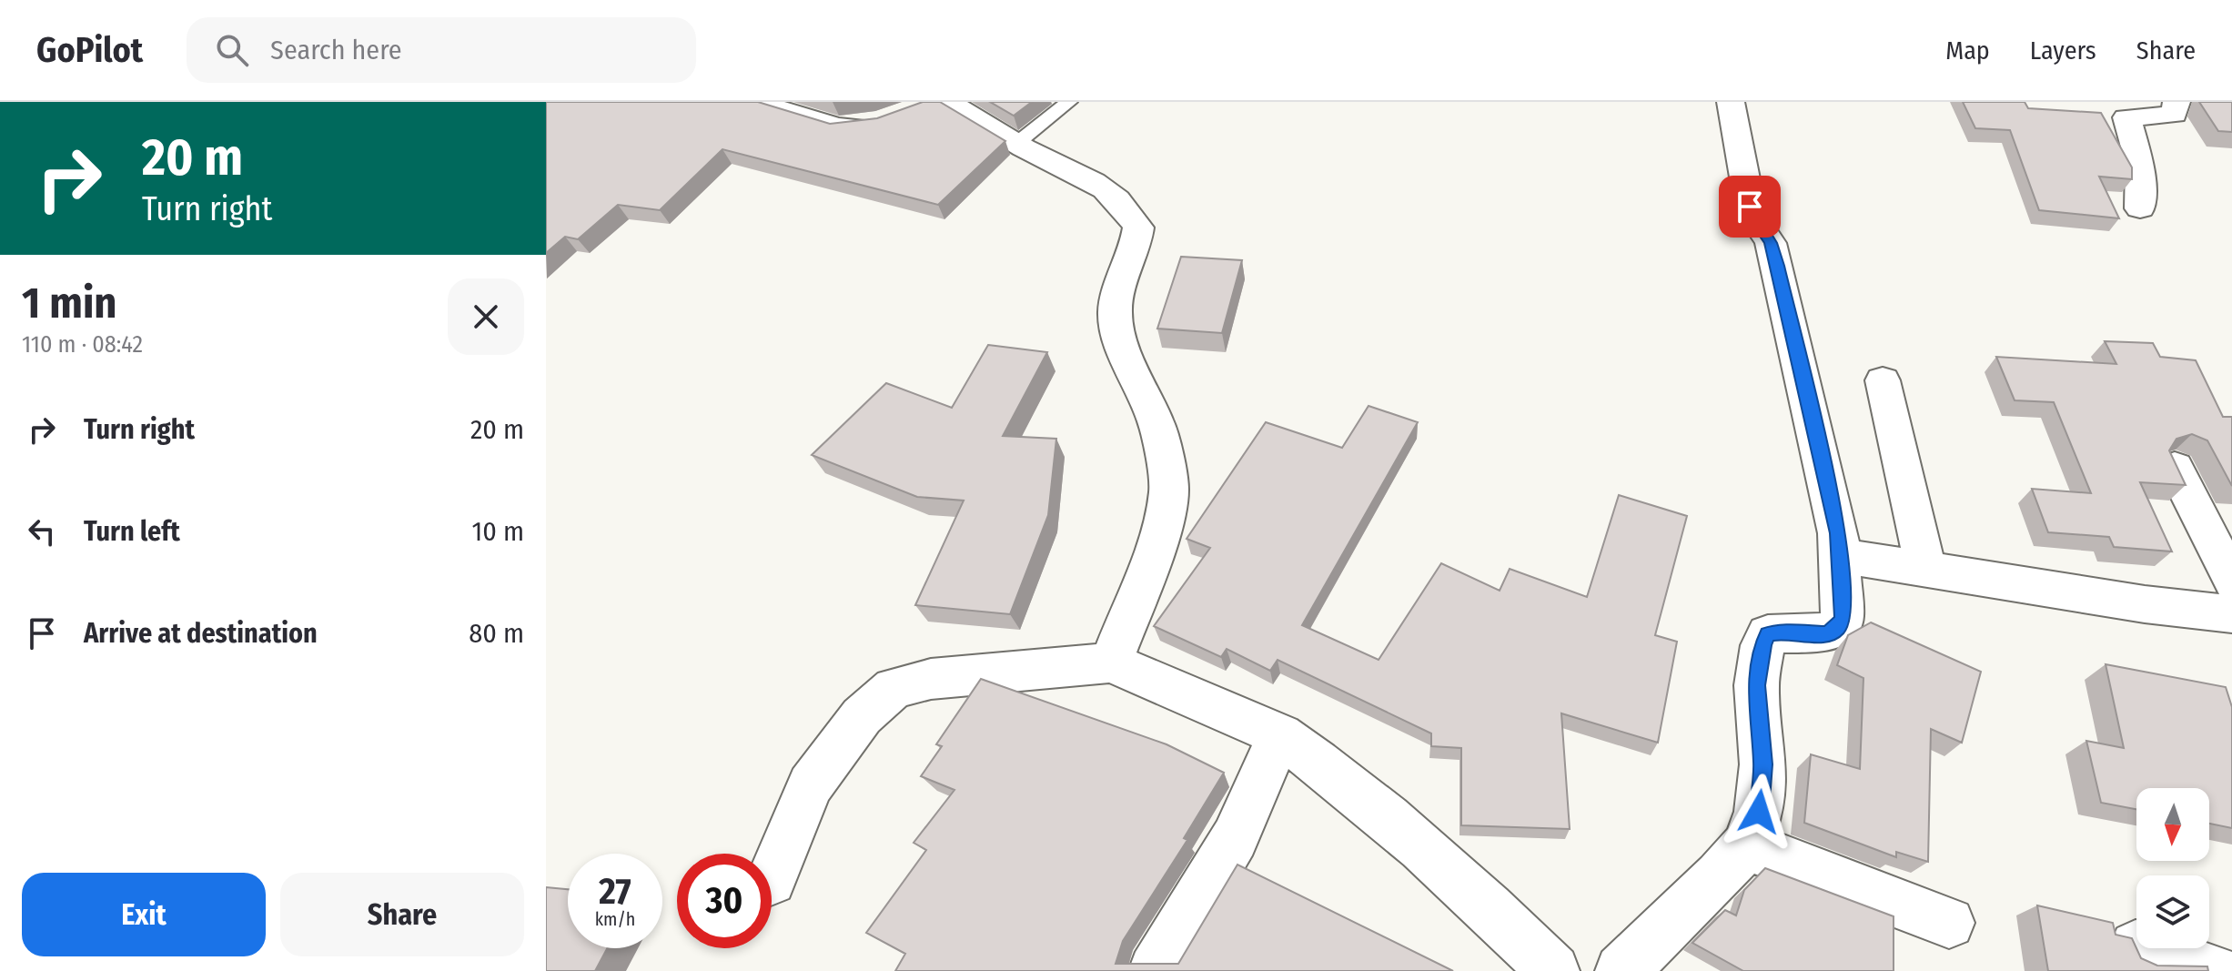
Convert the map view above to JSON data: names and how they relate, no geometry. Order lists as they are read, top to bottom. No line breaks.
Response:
{"north":"bottom","page":{"header":"GoPilot","search":"Search here","nav":["Map","Layers","Share"],"turn":["20 m","Turn right"],"heading":["1 min","110 m · 08:42"],"list":[{"name":"Turn right","value":"20 m"},{"name":"Turn left","value":"10 m"},{"name":"Arrive at destination","value":"80 m"}],"speed":"27 km/h","limit":"30","buttons":["Exit","Share"]}}
